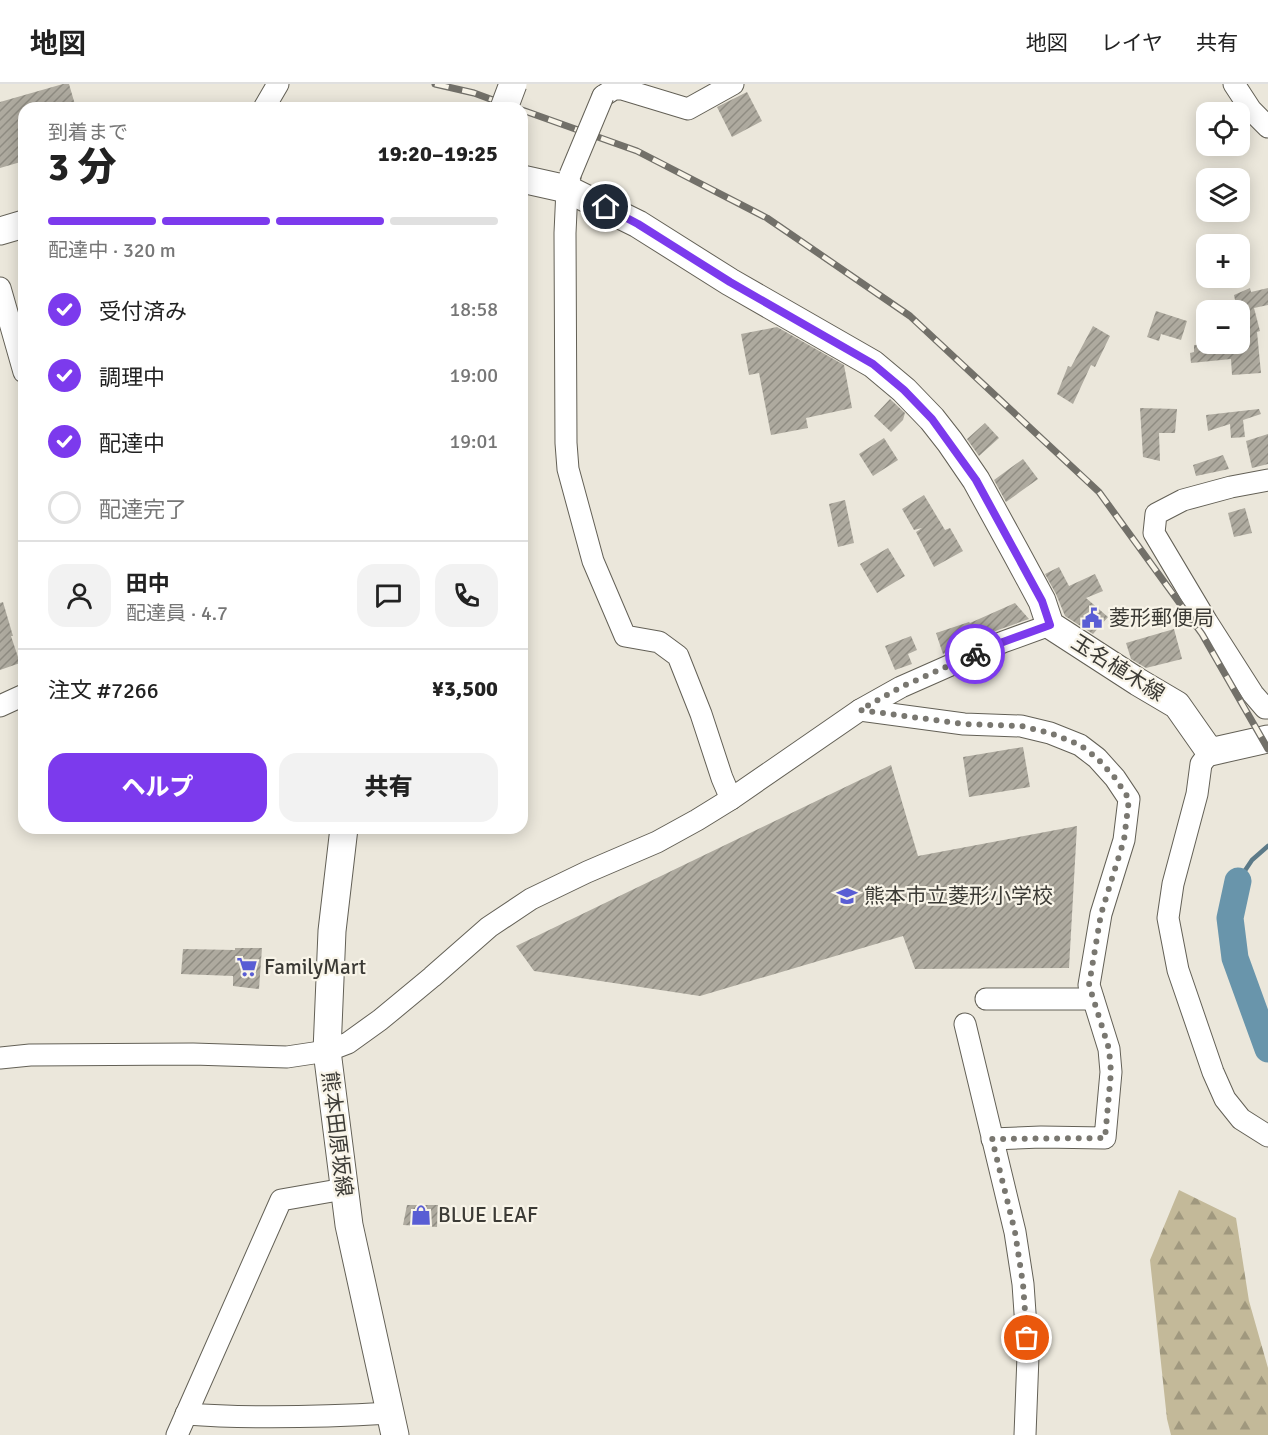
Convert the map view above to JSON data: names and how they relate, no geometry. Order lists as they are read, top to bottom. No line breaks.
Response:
{"streets":{"main road":["玉名植木線","熊本田原坂線"]},"places":{"public building":["菱形郵便局"],"school or university":["熊本市立菱形小学校"],"supermarket":["FamilyMart"],"shop":["BLUE LEAF"]},"page":{"header":"地図","nav":["地図","レイヤ","共有"],"map_buttons":["+","−"],"heading":["3 分","到着まで","19:20–19:25"],"panel":["田中","配達員 · 4.7","注文 #7266","¥3,500"],"bar":"配達中 · 320 m","list":[["受付済み","18:58"],["調理中","19:00"],["配達中","19:01"],"配達完了"],"buttons":["ヘルプ","共有"]}}
